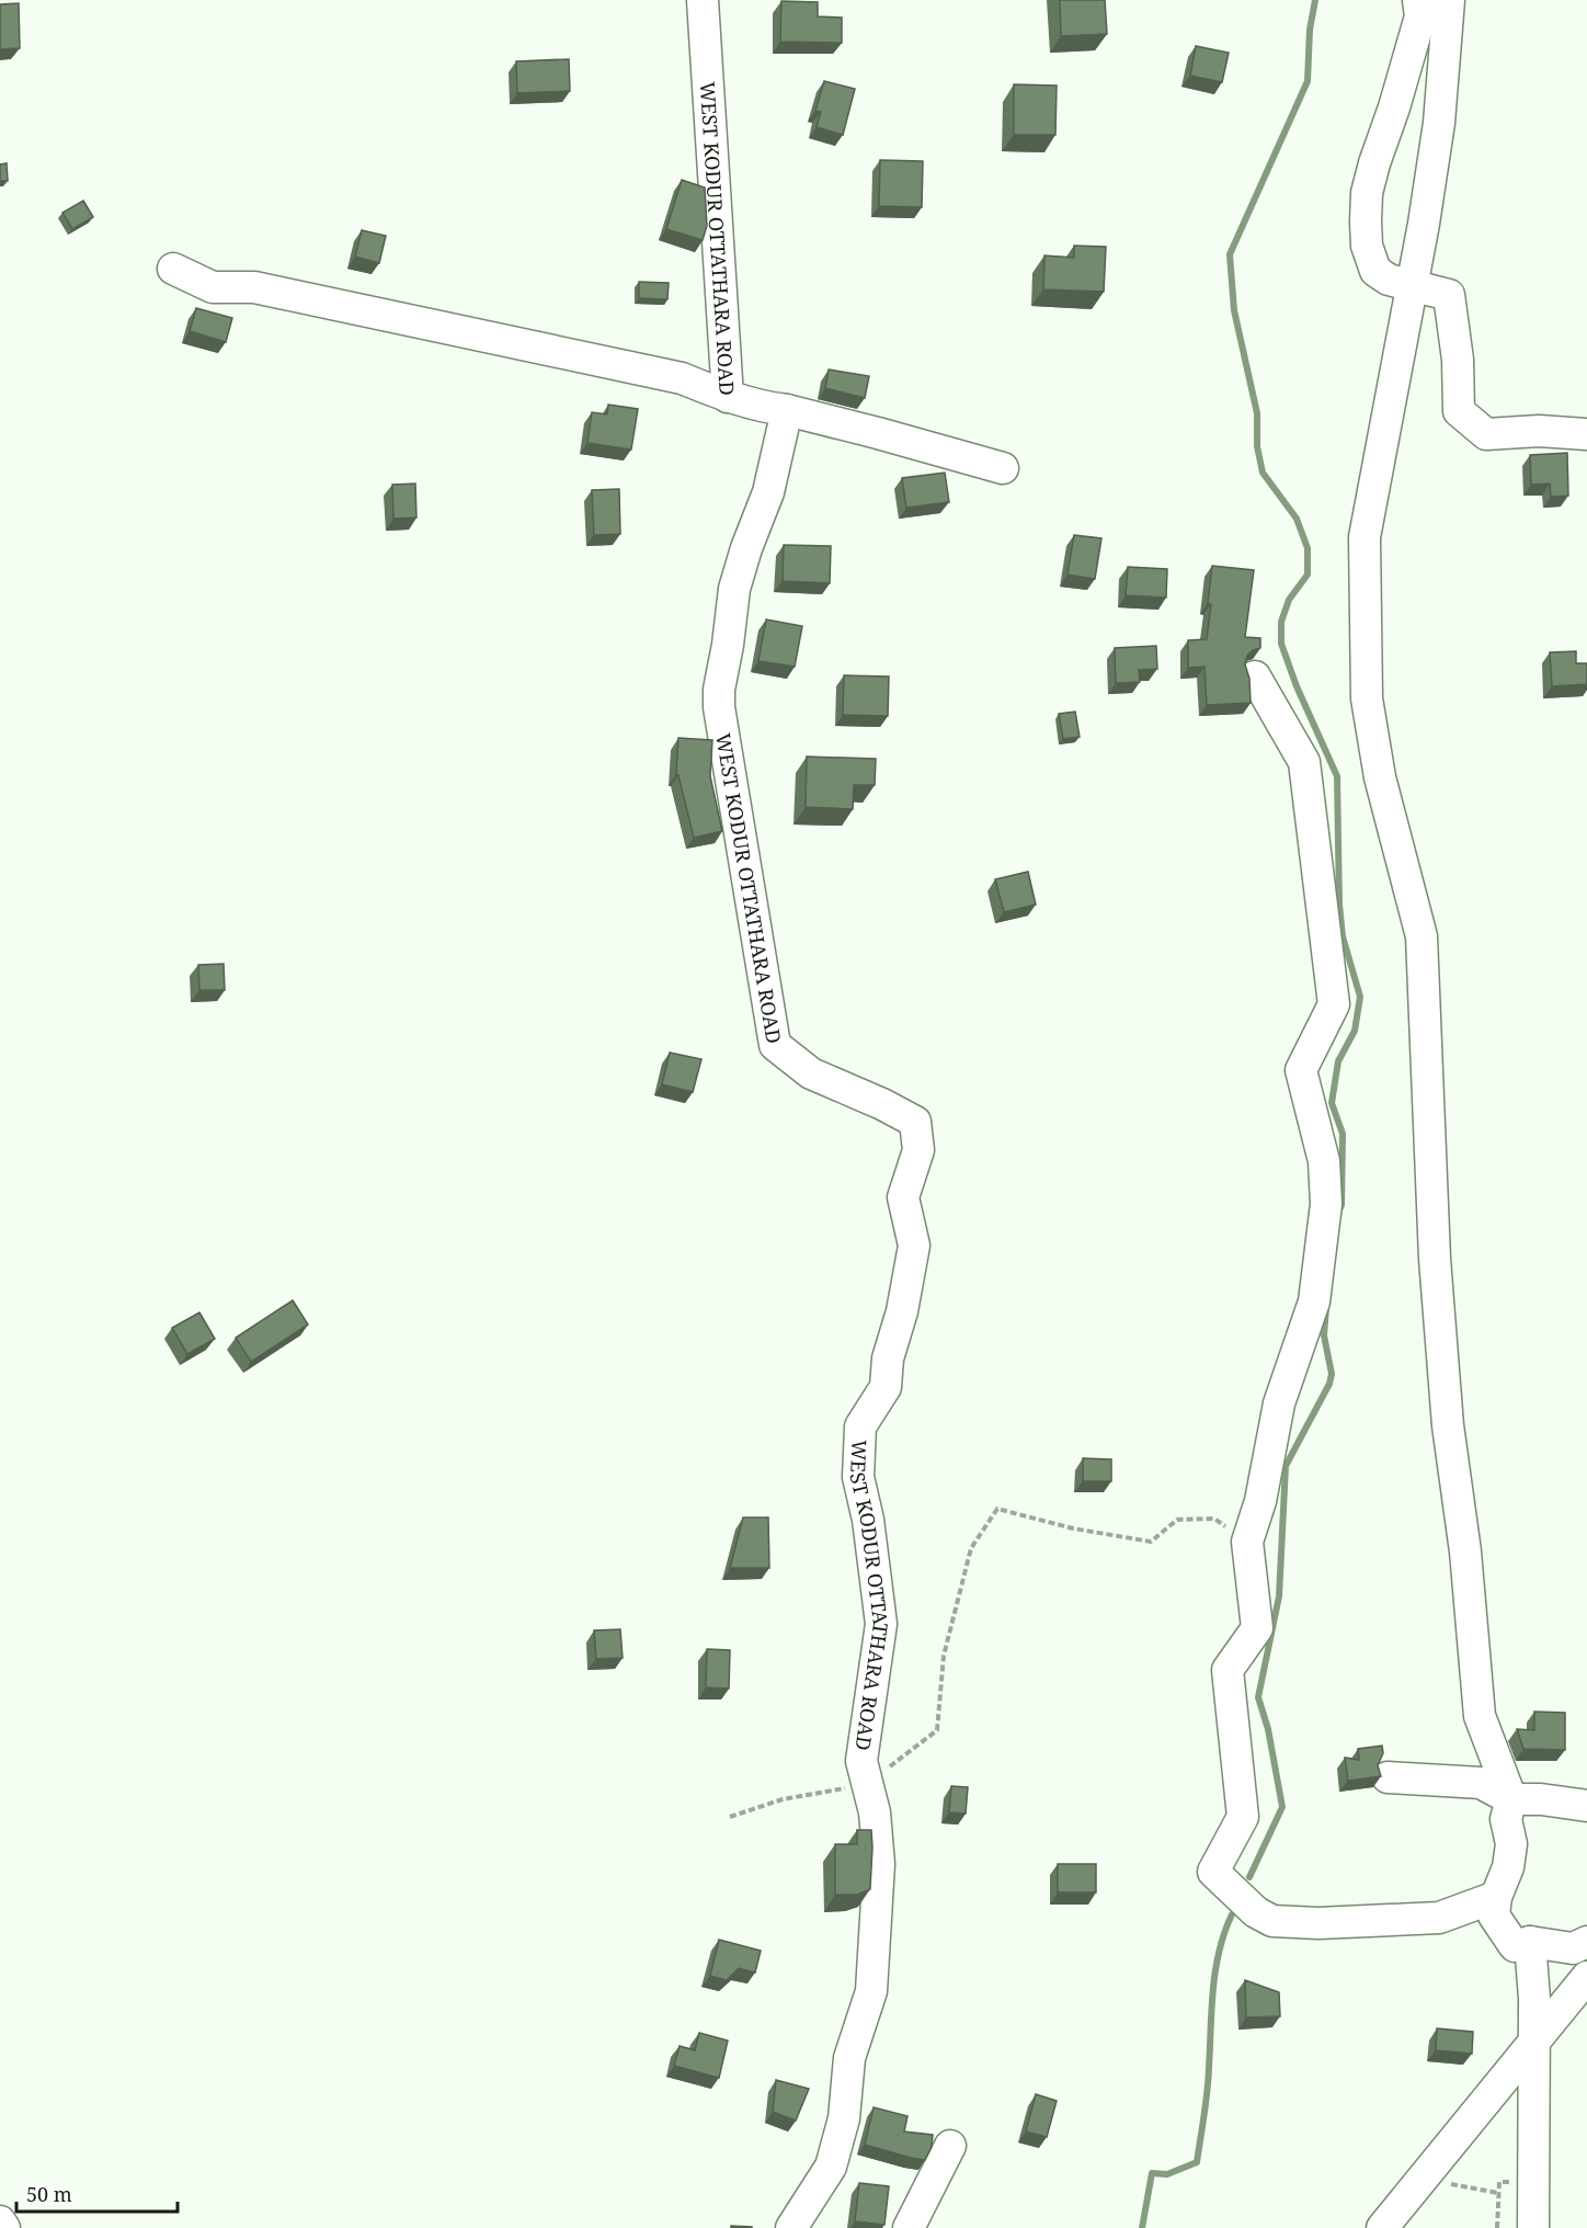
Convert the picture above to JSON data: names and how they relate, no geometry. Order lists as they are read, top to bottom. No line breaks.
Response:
{"streets":{"street":["WEST KODUR OTTATHARA ROAD"]},"scale_bar":"50 m"}
